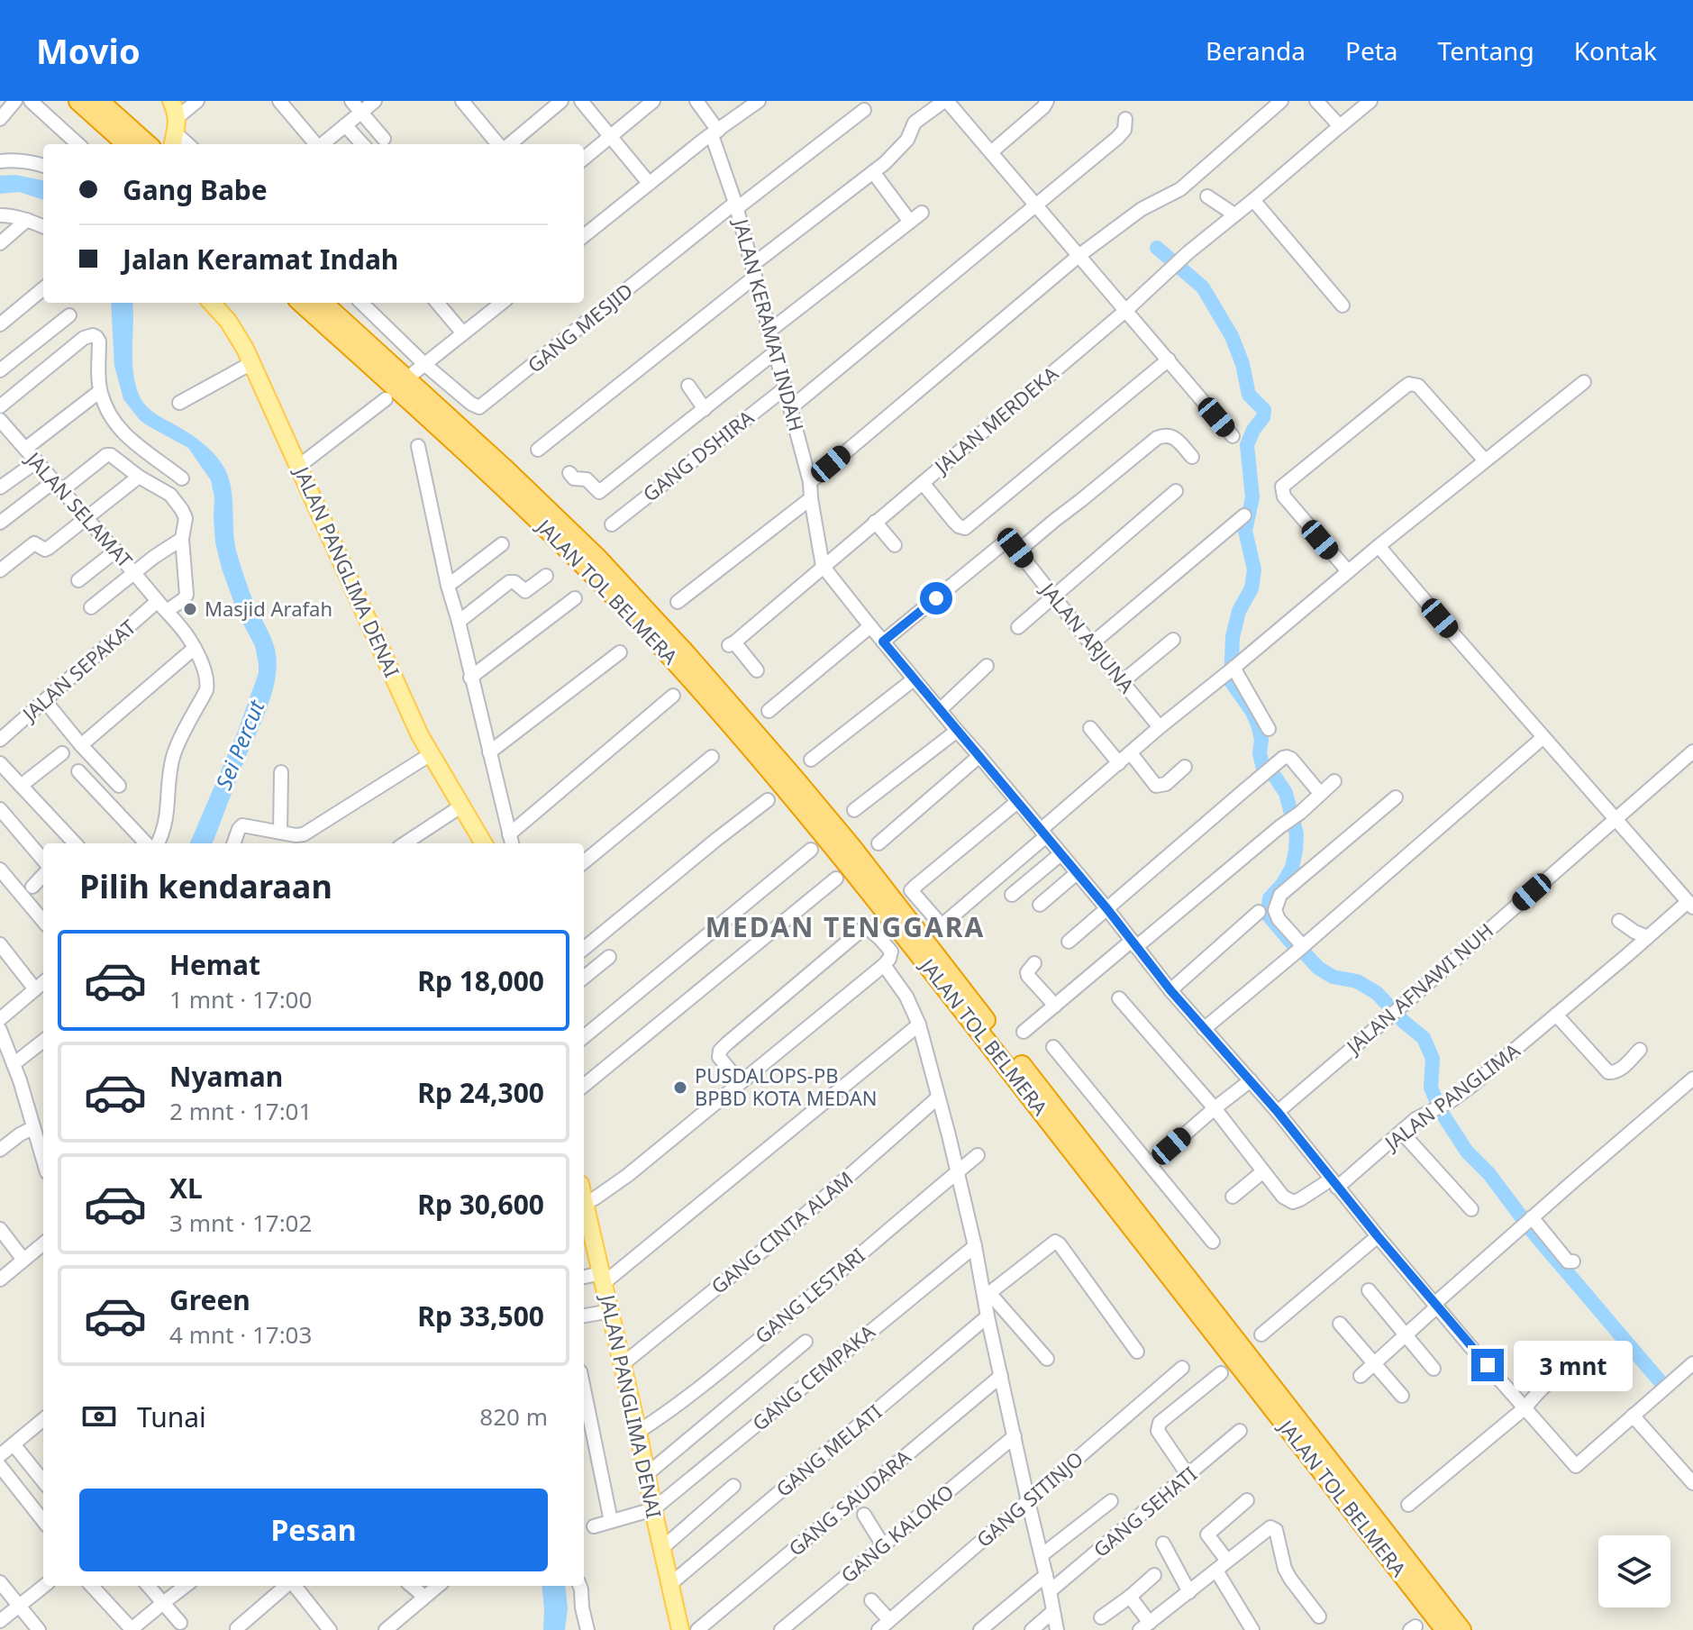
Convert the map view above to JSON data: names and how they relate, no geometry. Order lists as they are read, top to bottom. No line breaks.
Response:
{"streets":{"highway":["JALAN TOL BELMERA"],"main road":["JALAN PANGLIMA DENAI"],"street":["JALAN KERAMAT INDAH","GANG MESJID","JALAN MERDEKA","GANG DSHIRA","JALAN SELAMAT","JALAN ARJUNA","JALAN SEPAKAT","JALAN AFNAWI NUH","JALAN PANGLIMA","GANG CINTA ALAM","GANG LESTARI","GANG CEMPAKA","GANG MELATI","GANG SITINJO","GANG SAUDARA","GANG SEHATI","GANG KALOKO"]},"crossings":[["JALAN KERAMAT INDAH","GANG MESJID"],["JALAN KERAMAT INDAH","JALAN MERDEKA"],["JALAN KERAMAT INDAH","GANG DSHIRA"],["JALAN KERAMAT INDAH","JALAN AFNAWI NUH"],["JALAN KERAMAT INDAH","JALAN PANGLIMA"],["JALAN SELAMAT","JALAN SEPAKAT"],["JALAN PANGLIMA DENAI","GANG CINTA ALAM"],["JALAN PANGLIMA DENAI","GANG LESTARI"],["JALAN PANGLIMA DENAI","GANG CEMPAKA"],["JALAN PANGLIMA DENAI","GANG MELATI"]],"districts":["MEDAN TENGGARA"],"water":["Sei Percut"],"places":["Masjid Arafah","PUSDALOPS-PB BPBD KOTA MEDAN"],"page":{"header":"Movio","nav":["Beranda","Peta","Tentang","Kontak"],"banner":["Gang Babe","Jalan Keramat Indah"],"heading":"Pilih kendaraan","list":[{"name":"Hemat","note":"1 mnt · 17:00","value":"Rp 18,000"},{"name":"Nyaman","note":"2 mnt · 17:01","value":"Rp 24,300"},{"name":"XL","note":"3 mnt · 17:02","value":"Rp 30,600"},{"name":"Green","note":"4 mnt · 17:03","value":"Rp 33,500"}],"bubble":"3 mnt","pay":["Tunai","820 m"],"buttons":"Pesan"}}
